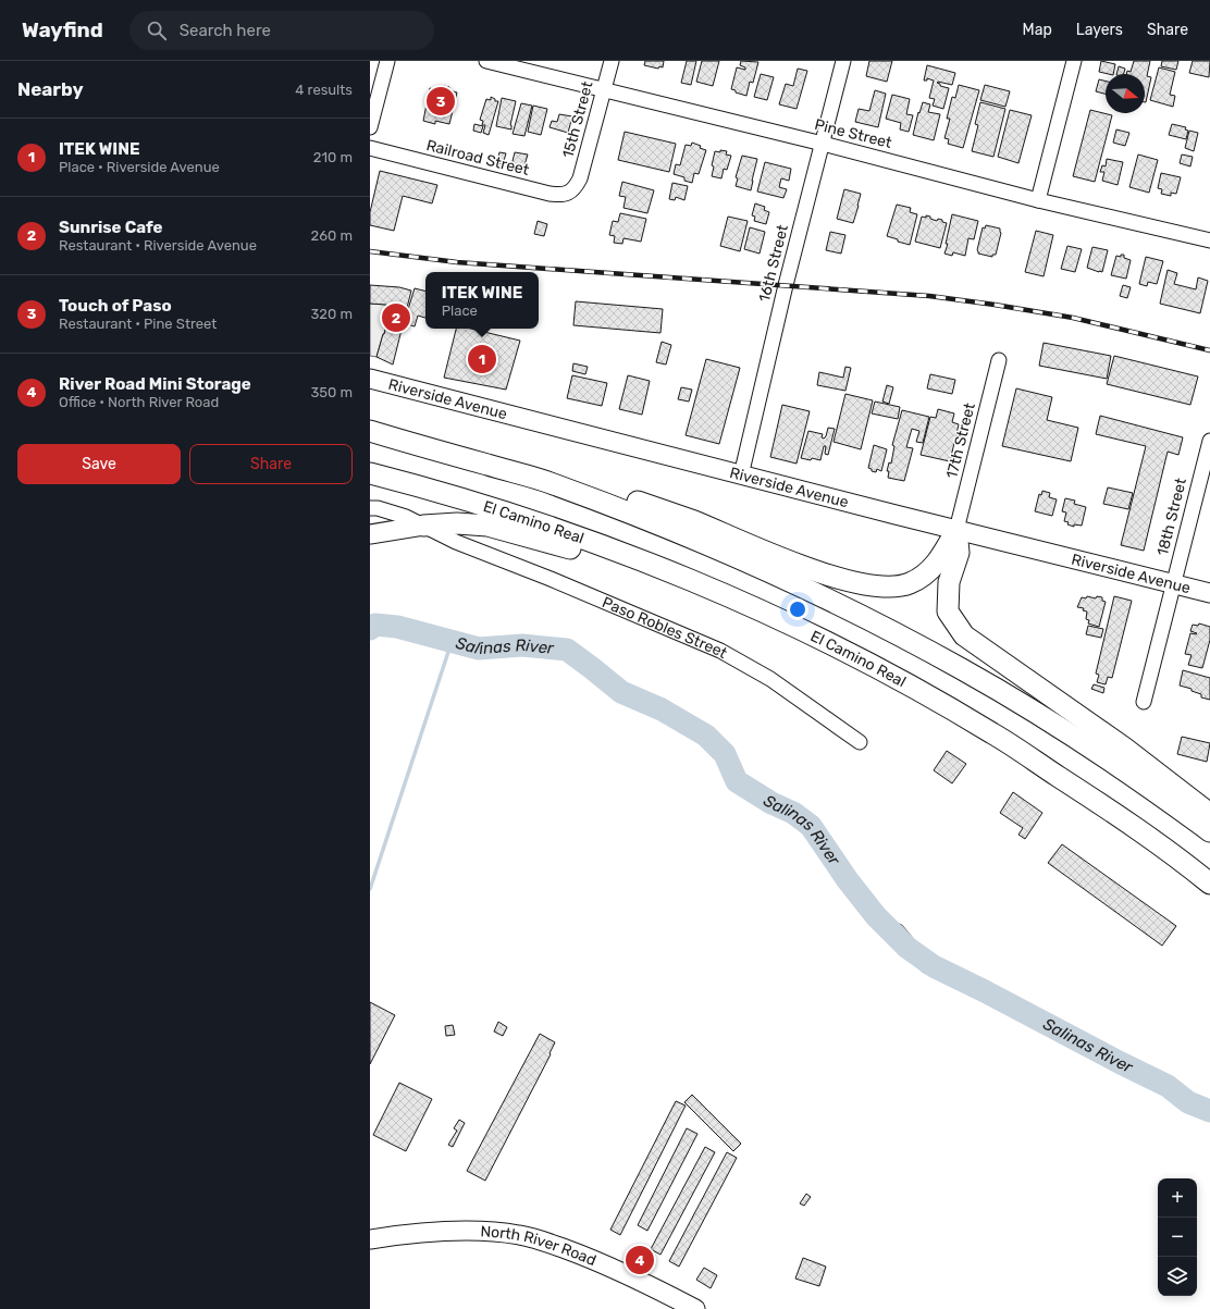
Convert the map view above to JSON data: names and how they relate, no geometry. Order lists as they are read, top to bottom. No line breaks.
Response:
{"streets":{"highway":["El Camino Real"],"main road":["Riverside Avenue","Paso Robles Street","North River Road"],"street":["15th Street","Pine Street","Railroad Street","16th Street","17th Street","18th Street"]},"crossings":[["15th Street","Pine Street"],["15th Street","Railroad Street"],["Pine Street","16th Street"],["16th Street","Riverside Avenue"],["Riverside Avenue","17th Street"],["Riverside Avenue","18th Street"]],"water":["Salinas River"],"north":"right","page":{"header":"Wayfind","search":"Search here","nav":["Map","Layers","Share"],"heading":["Nearby","4 results"],"pins":["3","2","1","4"],"list":[{"mark":"1","name":"ITEK WINE","note":"Place · Riverside Avenue","value":"210 m"},{"mark":"2","name":"Sunrise Cafe","note":"Restaurant · Riverside Avenue","value":"260 m"},{"mark":"3","name":"Touch of Paso","note":"Restaurant · Pine Street","value":"320 m"},{"mark":"4","name":"River Road Mini Storage","note":"Office · North River Road","value":"350 m"}],"popup":["ITEK WINE","Place"],"buttons":["Save","Share"],"map_buttons":["+","−"]}}
